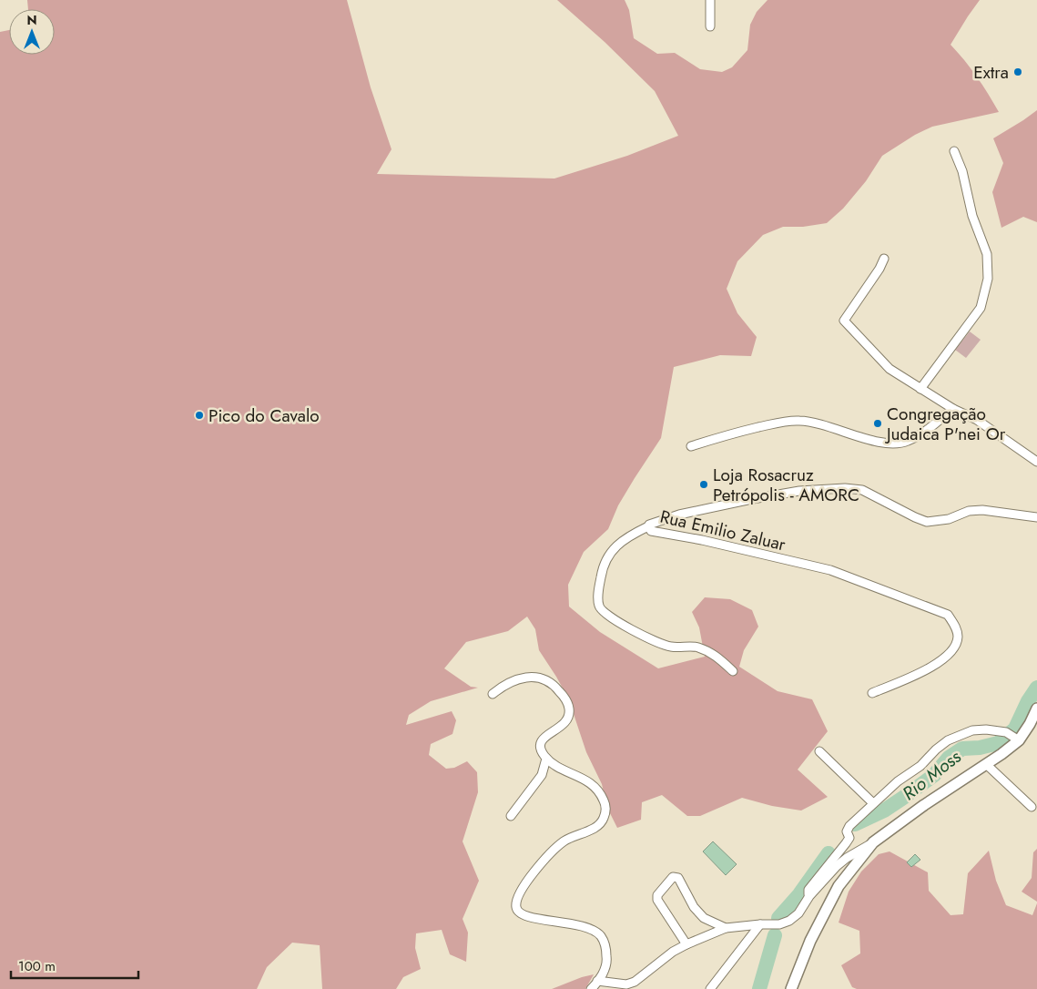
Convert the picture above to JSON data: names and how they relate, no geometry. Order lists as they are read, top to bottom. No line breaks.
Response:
{"streets":{"street":["Rua Emilio Zaluar"]},"water":["Rio Moss"],"places":["Extra","Pico do Cavalo","Congregação Judaica P'nei Or","Loja Rosacruz Petrópolis - AMORC"],"scale_bar":"100 m","north":"top"}
